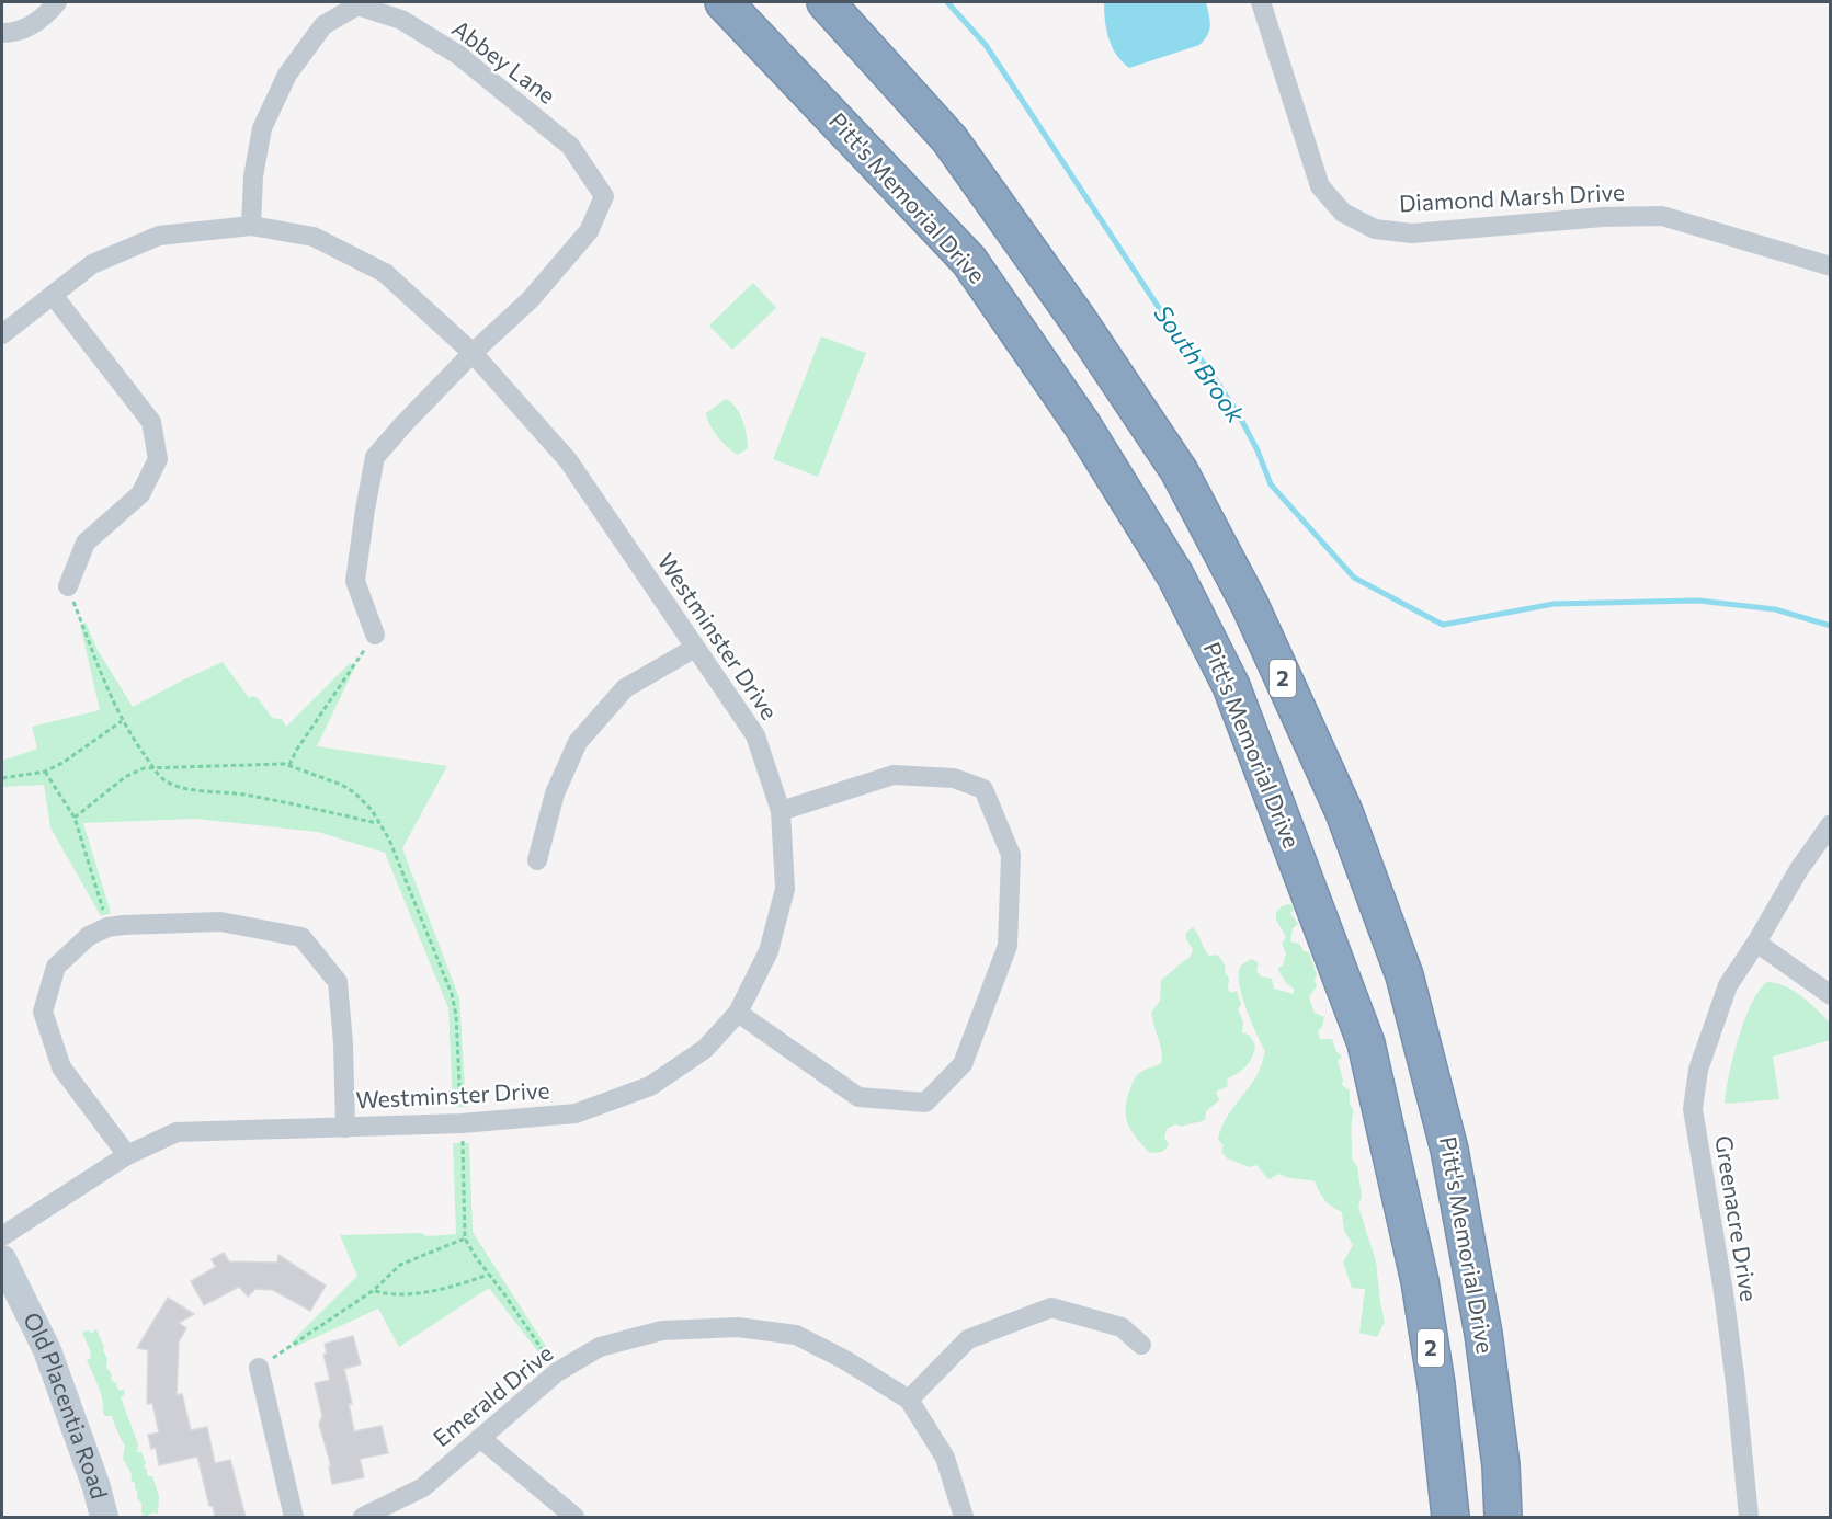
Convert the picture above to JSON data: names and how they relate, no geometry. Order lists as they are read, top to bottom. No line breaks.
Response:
{"streets":{"highway":["Pitt's Memorial Drive","2"],"main road":["Old Placentia Road"],"street":["Abbey Lane","Diamond Marsh Drive","Westminster Drive","Greenacre Drive","Emerald Drive"]},"crossings":[["Abbey Lane","Westminster Drive"]],"water":["South Brook"]}
